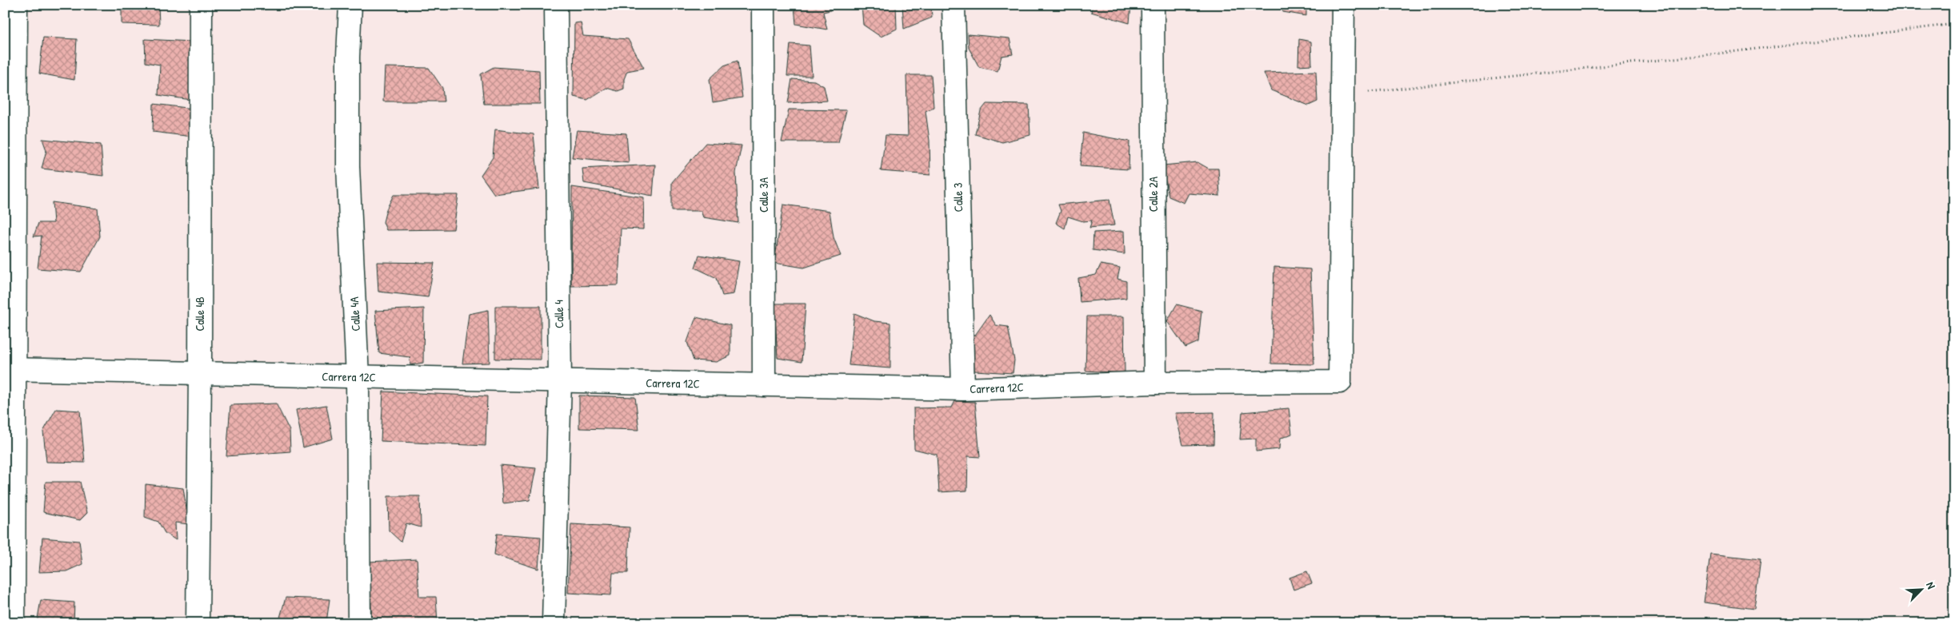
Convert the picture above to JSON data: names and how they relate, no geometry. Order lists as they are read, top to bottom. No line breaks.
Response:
{"streets":{"street":["Calle 2A","Calle 3A","Calle 3","Calle 4B","Calle 4A","Calle 4","Carrera 12C"]},"crossings":[["Calle 2A","Carrera 12C"],["Calle 3A","Carrera 12C"],["Calle 3","Carrera 12C"],["Calle 4B","Carrera 12C"],["Calle 4A","Carrera 12C"],["Calle 4","Carrera 12C"]],"north":"top right"}
